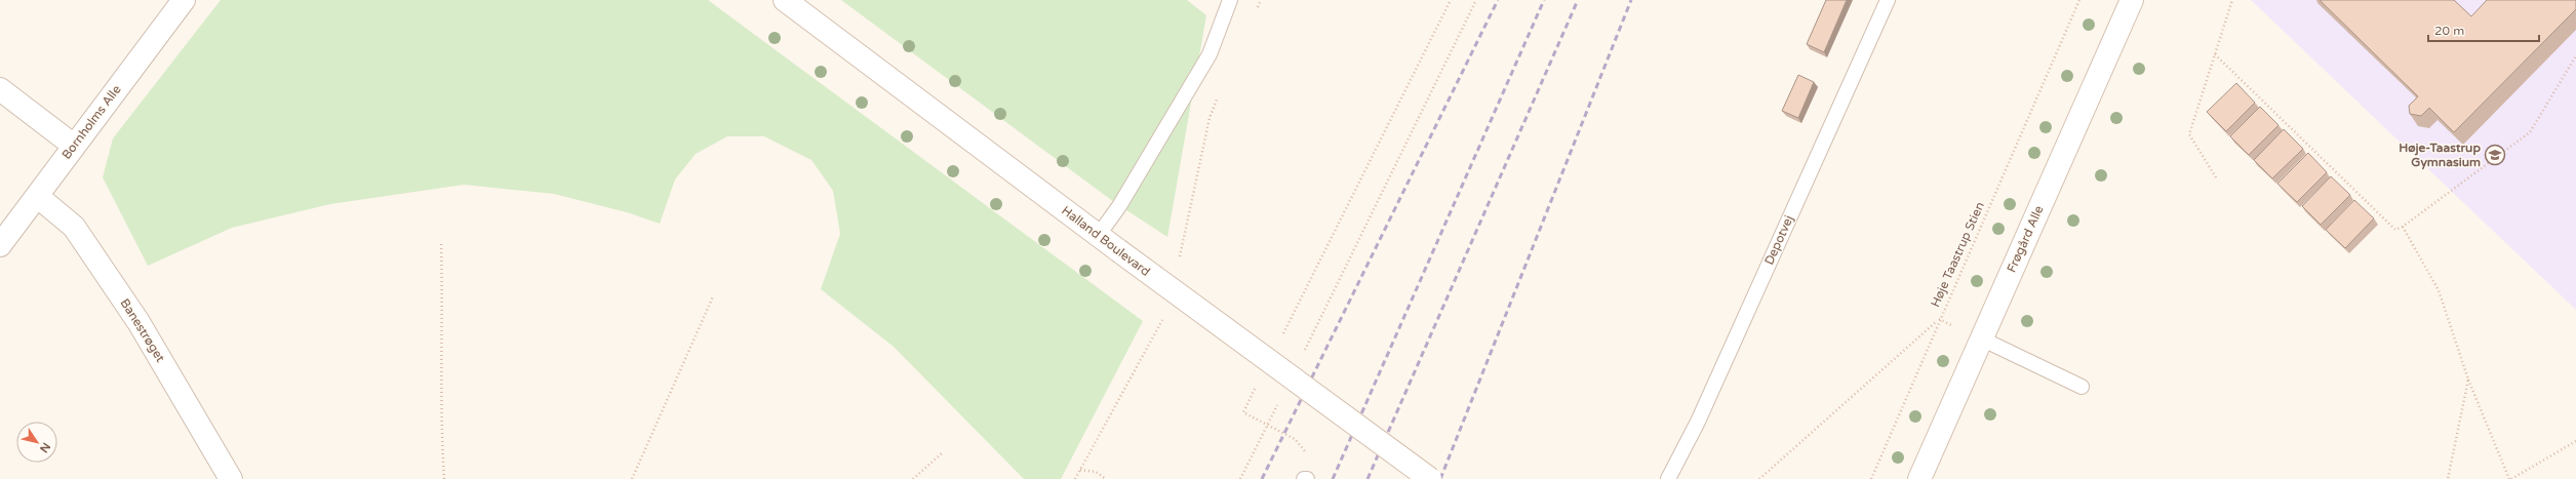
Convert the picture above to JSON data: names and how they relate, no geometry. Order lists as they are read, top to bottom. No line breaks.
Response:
{"streets":{"street":["Bornholms Alle","Frøgård Alle","Halland Boulevard","Banestrøget"],"lane":["Depotvej"],"path":["Høje Taastrup Stien"]},"crossings":[["Bornholms Alle","Banestrøget"]],"places":{"school or university":["Høje-Taastrup Gymnasium"]},"scale_bar":"20 m","north":"bottom right"}
